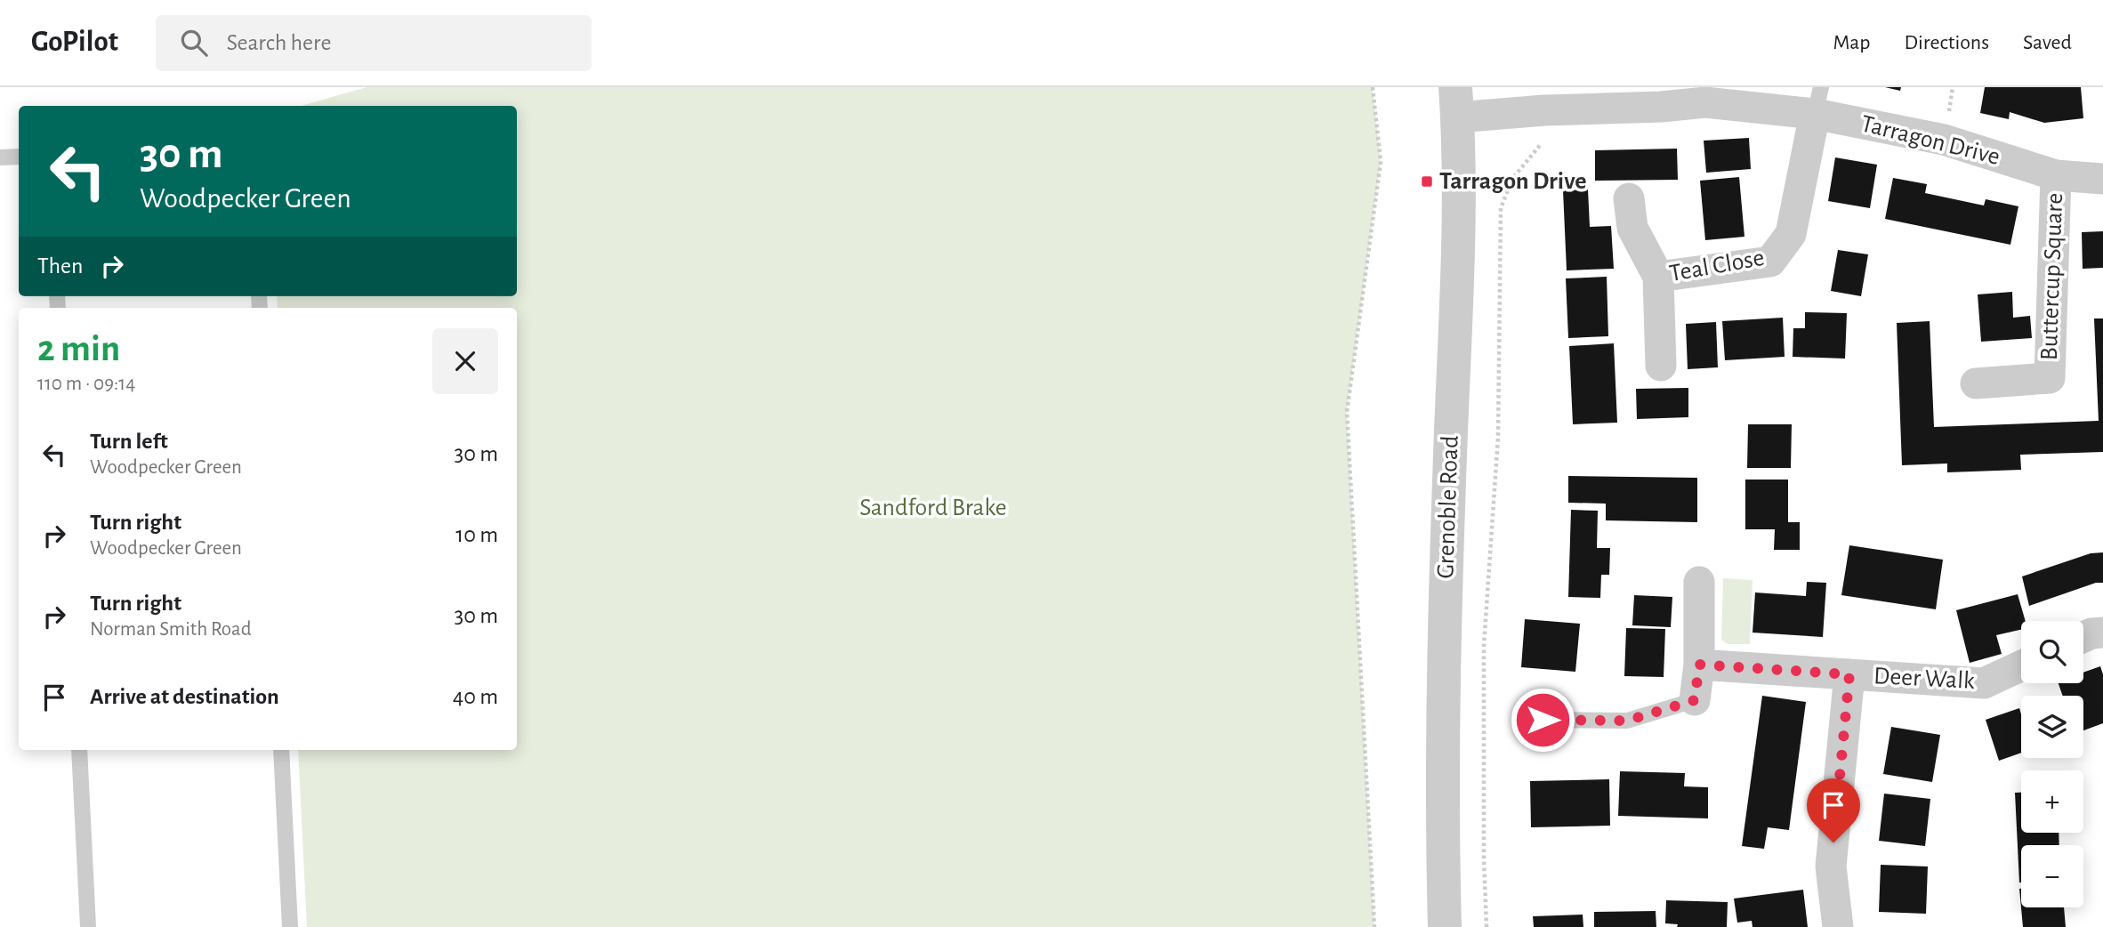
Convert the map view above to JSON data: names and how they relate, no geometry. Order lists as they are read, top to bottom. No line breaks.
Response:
{"streets":{"street":["Tarragon Drive","Teal Close","Buttercup Square","Grenoble Road","Deer Walk"]},"crossings":[["Tarragon Drive","Teal Close"],["Tarragon Drive","Buttercup Square"],["Tarragon Drive","Grenoble Road"]],"parks":["Sandford Brake"],"places":{"transit":["Tarragon Drive"]},"page":{"header":"GoPilot","search":"Search here","nav":["Map","Directions","Saved"],"turn":["30 m","Woodpecker Green"],"then":"Then","heading":["2 min","110 m · 09:14"],"list":[{"name":"Turn left","note":"Woodpecker Green","value":"30 m"},{"name":"Turn right","note":"Woodpecker Green","value":"10 m"},{"name":"Turn right","note":"Norman Smith Road","value":"30 m"},{"name":"Arrive at destination","value":"40 m"}],"map_buttons":["+","−"]}}
